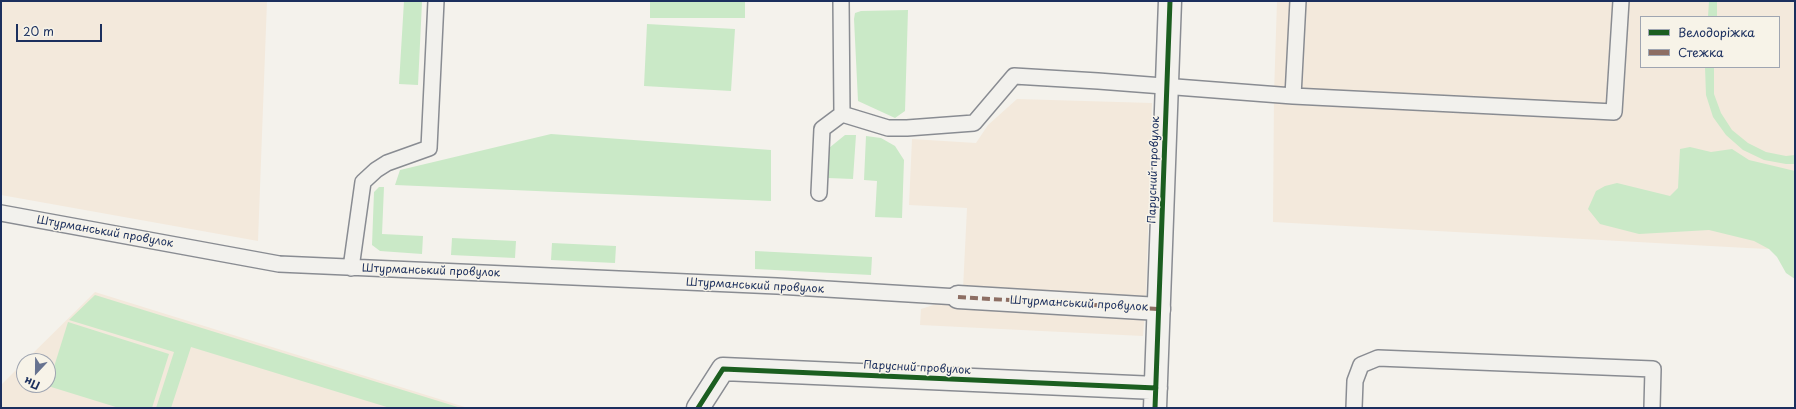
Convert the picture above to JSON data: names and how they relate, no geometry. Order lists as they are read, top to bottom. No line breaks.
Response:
{"streets":{"street":["Парусний провулок","Штурманський провулок"]},"crossings":[["Парусний провулок","Штурманський провулок"]],"legend":["Велодоріжка","Стежка"],"scale_bar":"20 m","north":"bottom"}
